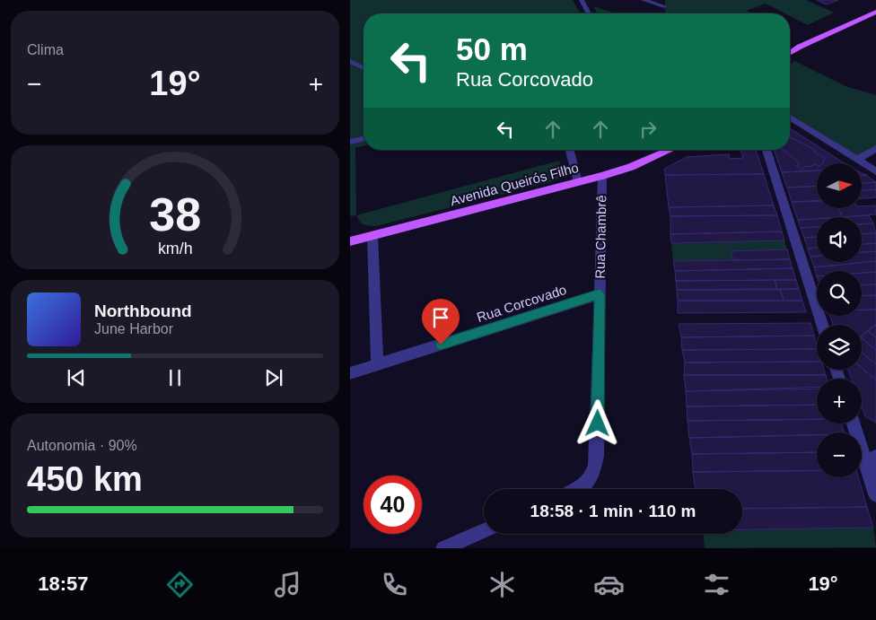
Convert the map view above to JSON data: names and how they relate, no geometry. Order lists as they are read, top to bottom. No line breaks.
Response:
{"streets":{"main road":["Avenida Queirós Filho"],"street":["Rua Chambrê","Rua Corcovado"]},"crossings":[["Avenida Queirós Filho","Rua Chambrê"],["Rua Chambrê","Rua Corcovado"]],"north":"right","page":{"tile":["Clima",["Autonomia · 90%","450 km"]],"turn":["50 m","Rua Corcovado"],"heat":["−","19°","+"],"map_buttons":["+","−"],"song":["Northbound","June Harbor"],"limit":"40","trip":"18:58 · 1 min · 110 m","tabs":["18:57","19°"],"gauge":["38","km/h"]}}
